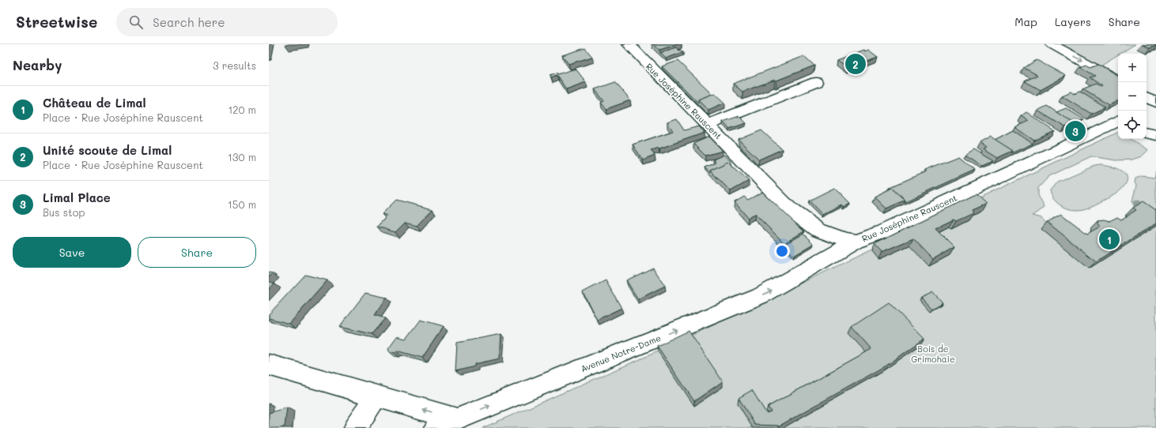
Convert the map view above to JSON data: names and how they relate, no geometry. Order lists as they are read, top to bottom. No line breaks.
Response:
{"streets":{"street":["Rue Joséphine Rauscent","Avenue Notre-Dame"]},"crossings":[["Rue Joséphine Rauscent","Avenue Notre-Dame"]],"one_way":["Avenue Notre-Dame"],"parks":["Bois de Grimohaie"],"page":{"header":"Streetwise","search":"Search here","nav":["Map","Layers","Share"],"heading":["Nearby","3 results"],"pins":["2","3","1"],"map_buttons":["+","−"],"list":[{"mark":"1","name":"Château de Limal","note":"Place · Rue Joséphine Rauscent","value":"120 m"},{"mark":"2","name":"Unité scoute de Limal","note":"Place · Rue Joséphine Rauscent","value":"130 m"},{"mark":"3","name":"Limal Place","note":"Bus stop","value":"150 m"}],"buttons":["Save","Share"]}}
